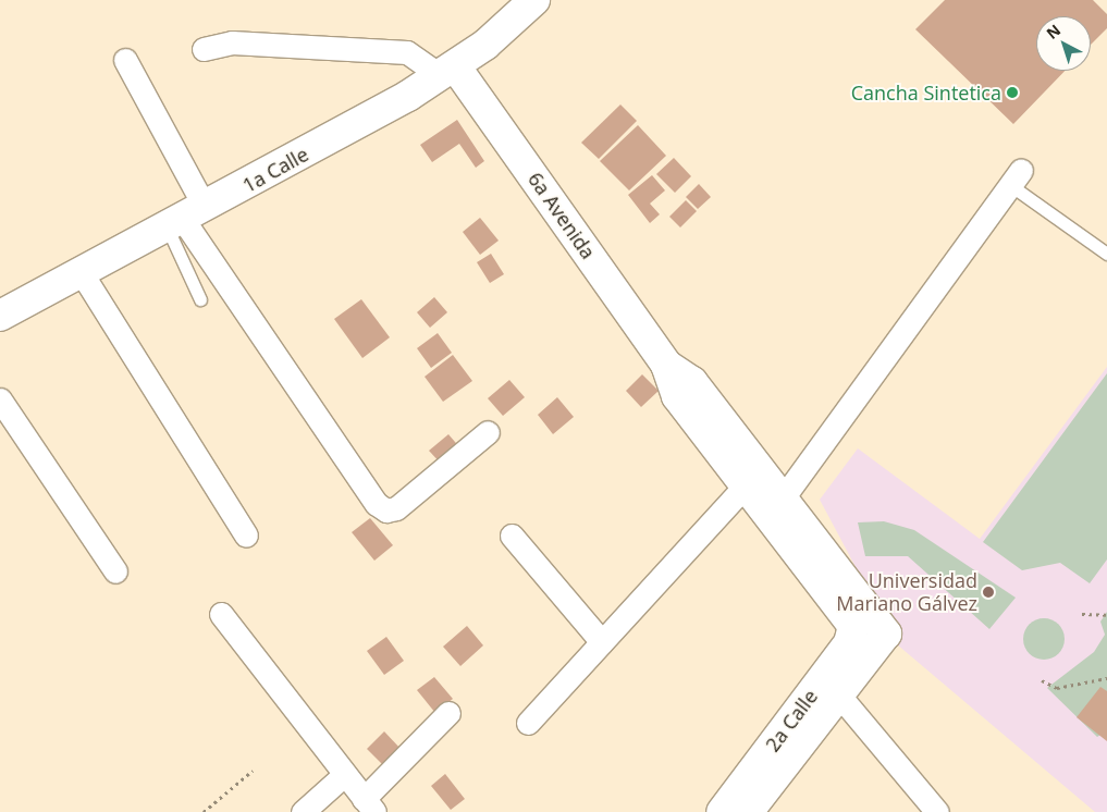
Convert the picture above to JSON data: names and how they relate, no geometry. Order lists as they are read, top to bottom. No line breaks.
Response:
{"streets":{"street":["1a Calle","6a Avenida","2a Calle"]},"crossings":[["1a Calle","6a Avenida"],["6a Avenida","2a Calle"]],"places":["Cancha Sintetica","Universidad Mariano Gálvez"],"north":"top left"}
